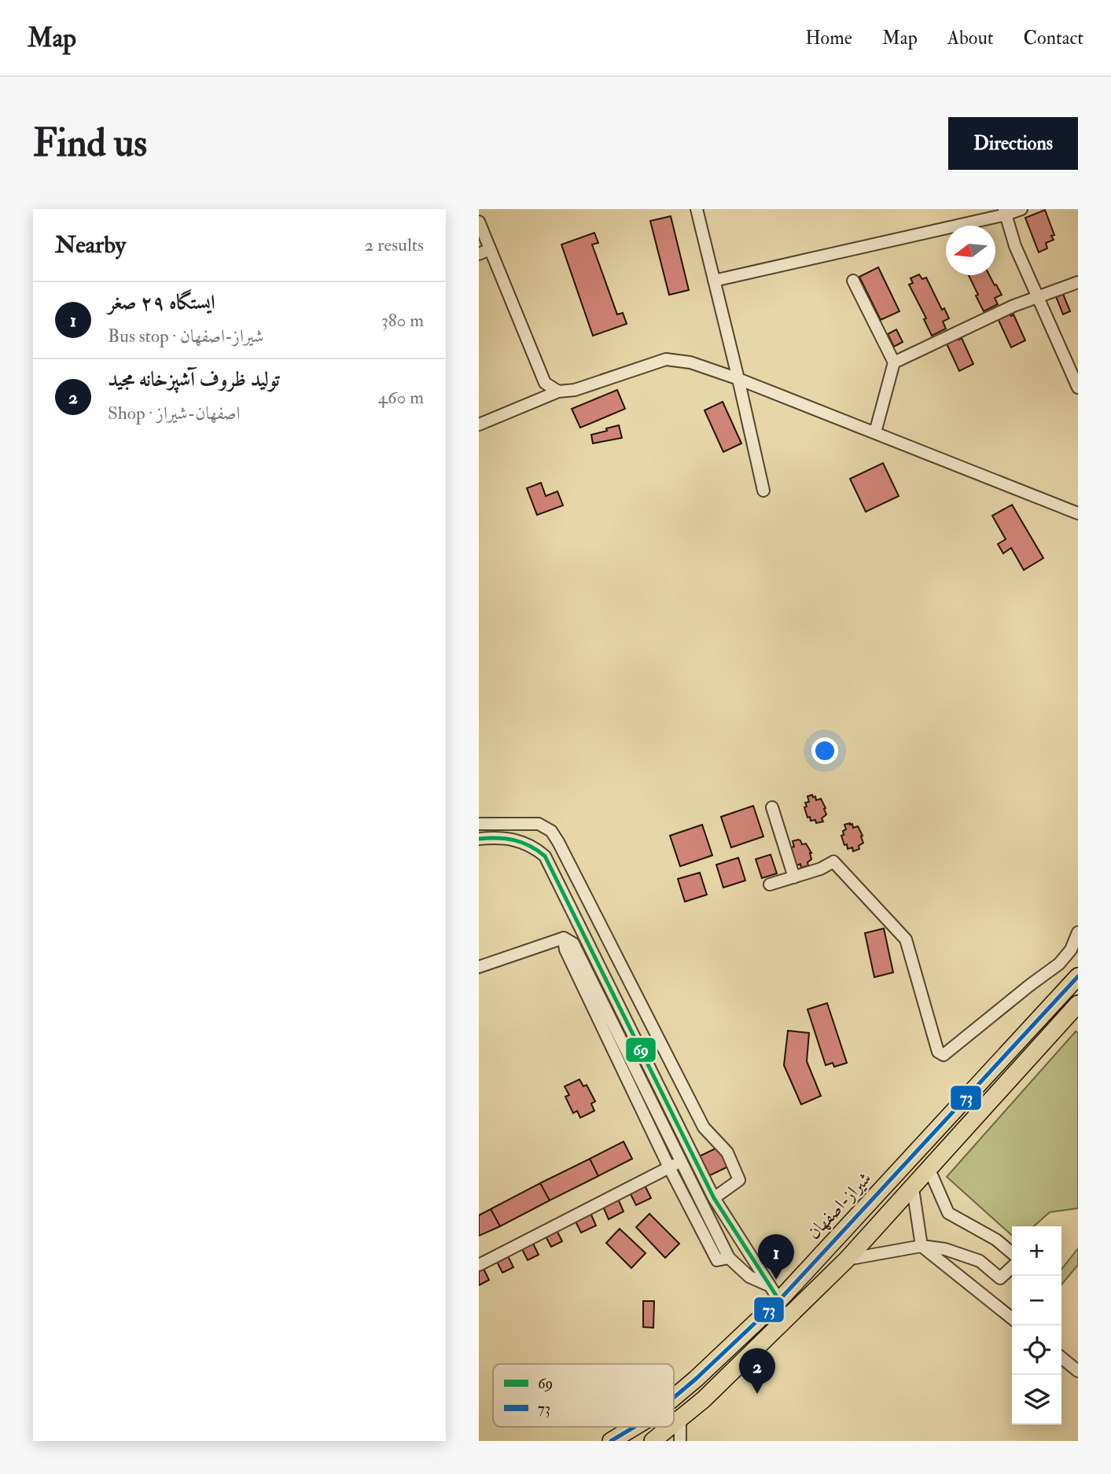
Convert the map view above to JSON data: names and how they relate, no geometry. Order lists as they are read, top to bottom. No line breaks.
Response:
{"streets":{"highway":["شیراز-اصفهان"]},"lines":["transit line 69","transit line 73"],"legend":["69","73"],"north":"left","page":{"header":"Map","nav":["Home","Map","About","Contact"],"buttons":"Directions","title":"Find us","heading":["Nearby","2 results"],"list":[{"mark":"1","name":"ایستگاه ۲۹ صغر","note":"Bus stop · شیراز-اصفهان","value":"380 m"},{"mark":"2","name":"تولید ظروف آشپزخانه مجید","note":"Shop · اصفهان-شیراز","value":"460 m"}],"map_buttons":["+","−"],"pins":["1","2"]}}
